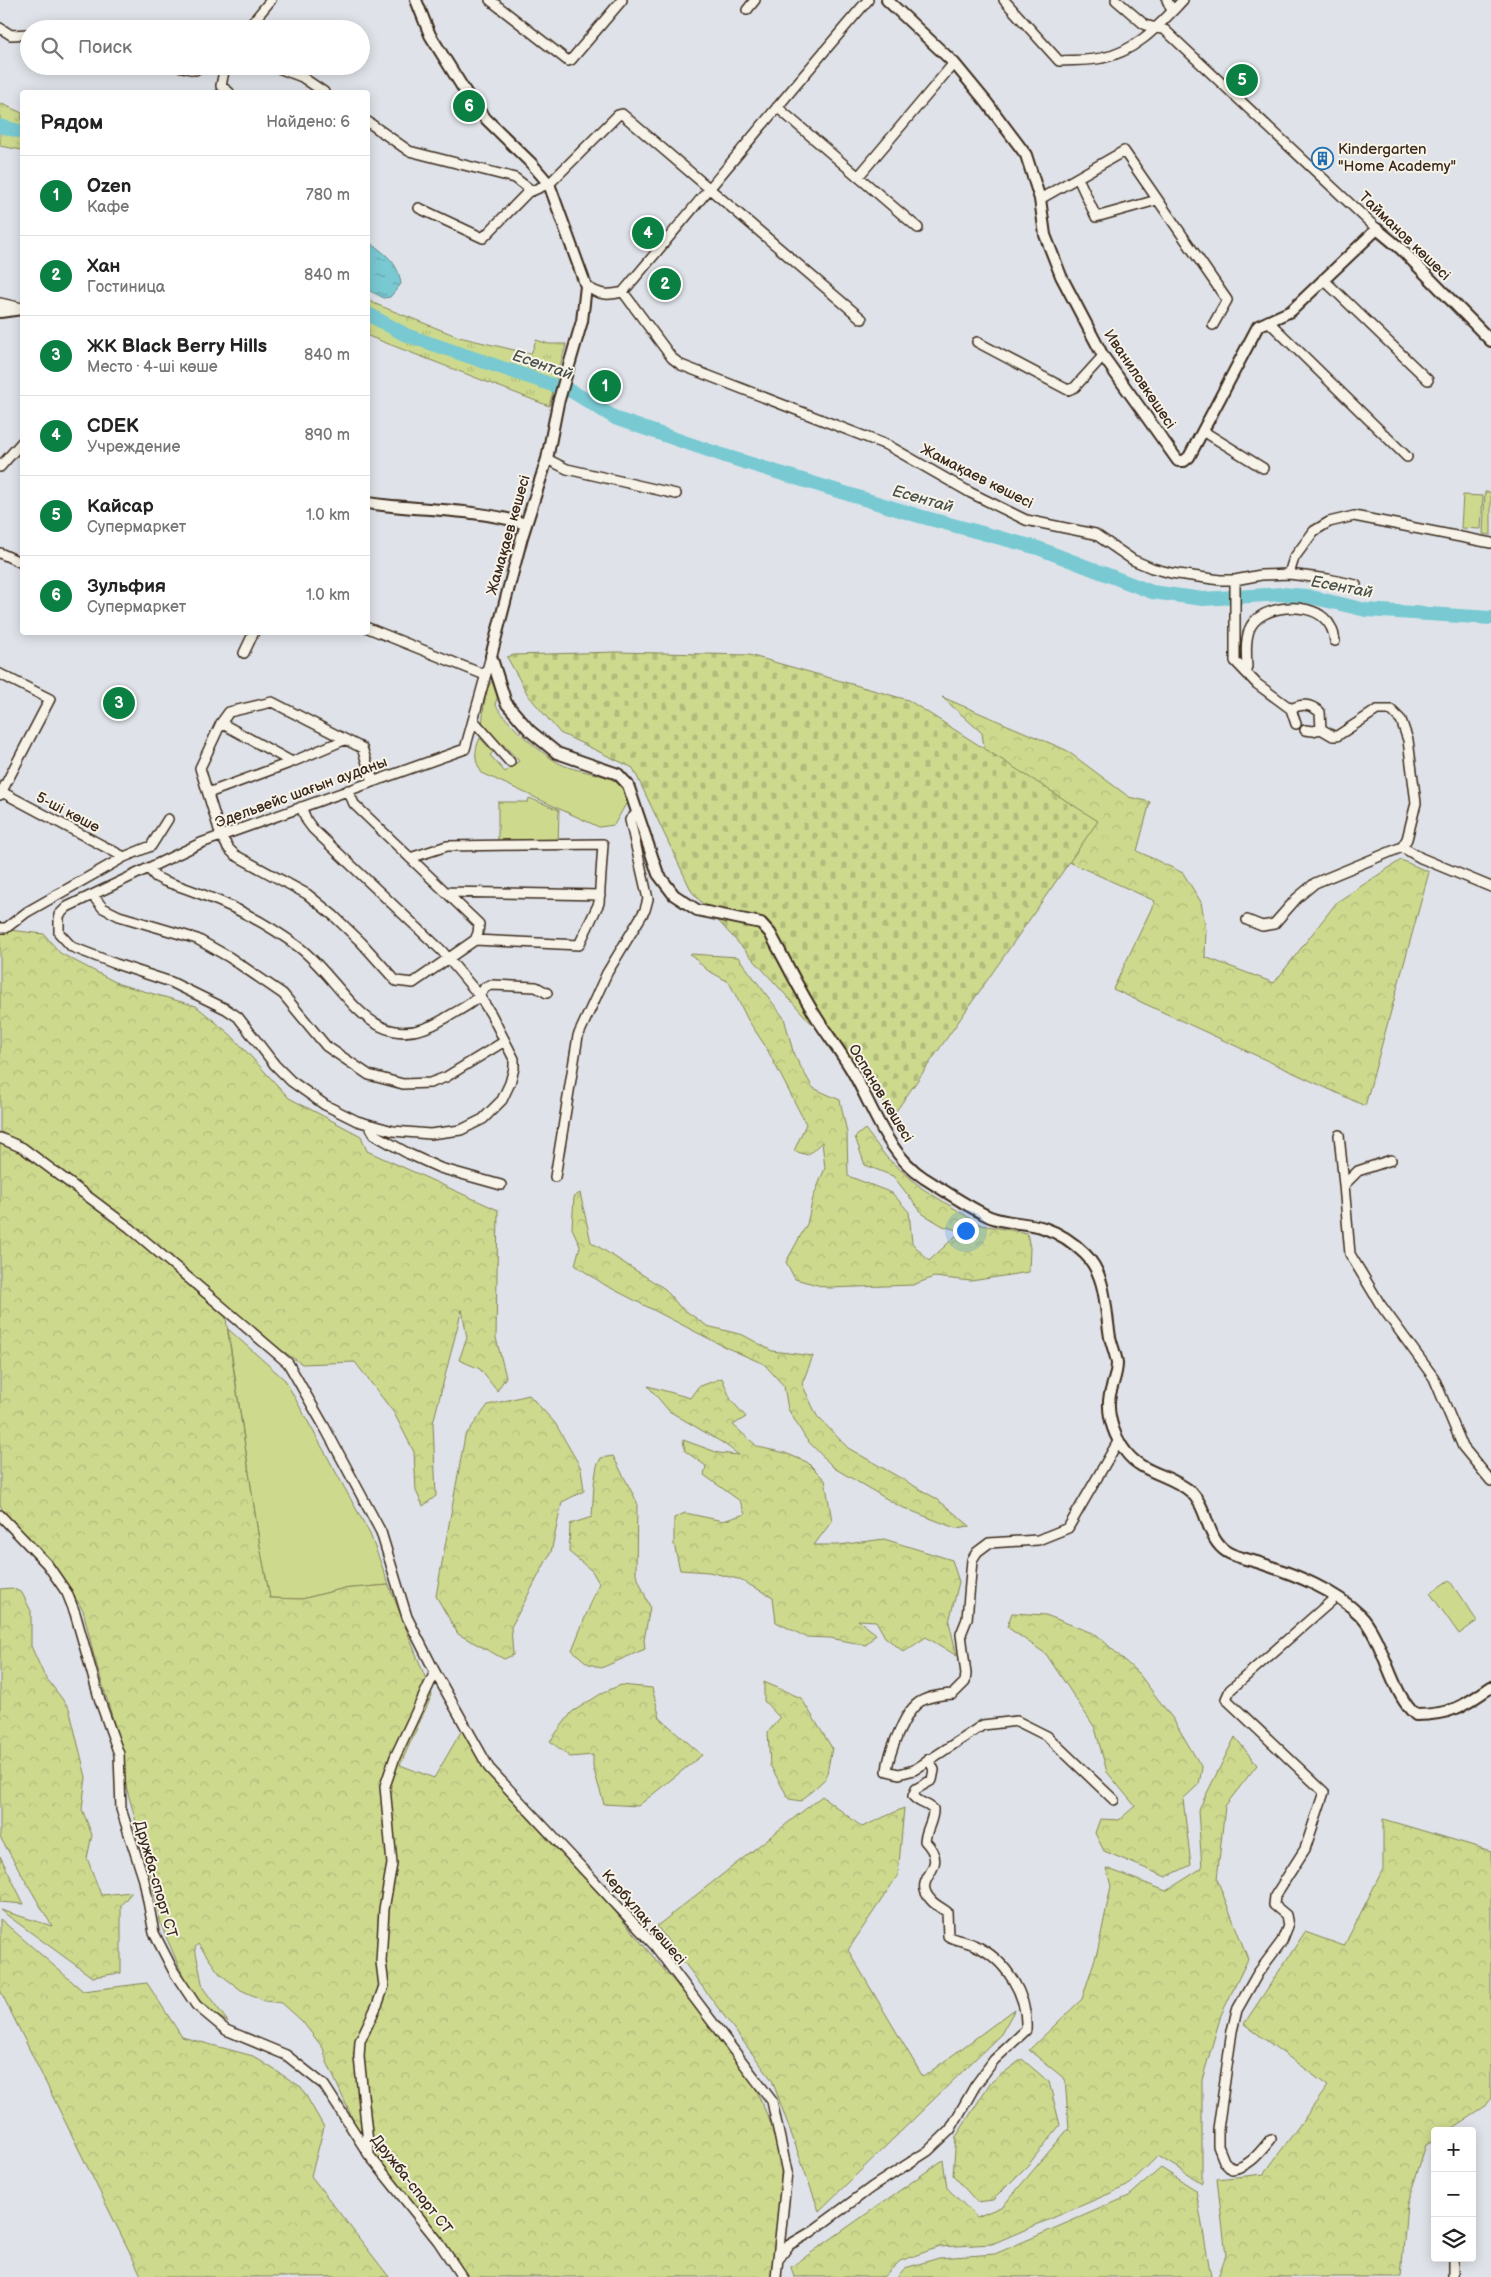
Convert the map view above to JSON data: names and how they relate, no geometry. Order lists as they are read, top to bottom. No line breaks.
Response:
{"streets":{"street":["Тайманов көшесі","Иваниловкөшесі","Жамақаев көшесі","Эдельвейс шағын ауданы","5-ші көше","Оспанов көшесі","Дружба-спорт СТ","Кербұлақ көшесі"]},"crossings":[["Тайманов көшесі","Иваниловкөшесі"],["Жамақаев көшесі","Эдельвейс шағын ауданы"],["Жамақаев көшесі","Оспанов көшесі"]],"water":["Есентай"],"places":{"building":["Kindergarten \"Home Academy\""]},"page":{"search":"Поиск","pins":["5","6","4","2","1","3"],"heading":["Рядом","Найдено: 6"],"list":[{"mark":"1","name":"Ozen","note":"Кафе","value":"780 m"},{"mark":"2","name":"Хан","note":"Гостиница","value":"840 m"},{"mark":"3","name":"ЖК Black Berry Hills","note":"Место · 4-ші көше","value":"840 m"},{"mark":"4","name":"CDEK","note":"Учреждение","value":"890 m"},{"mark":"5","name":"Кайсар","note":"Супермаркет","value":"1.0 km"},{"mark":"6","name":"Зульфия","note":"Супермаркет","value":"1.0 km"}],"map_buttons":["+","−"]}}
